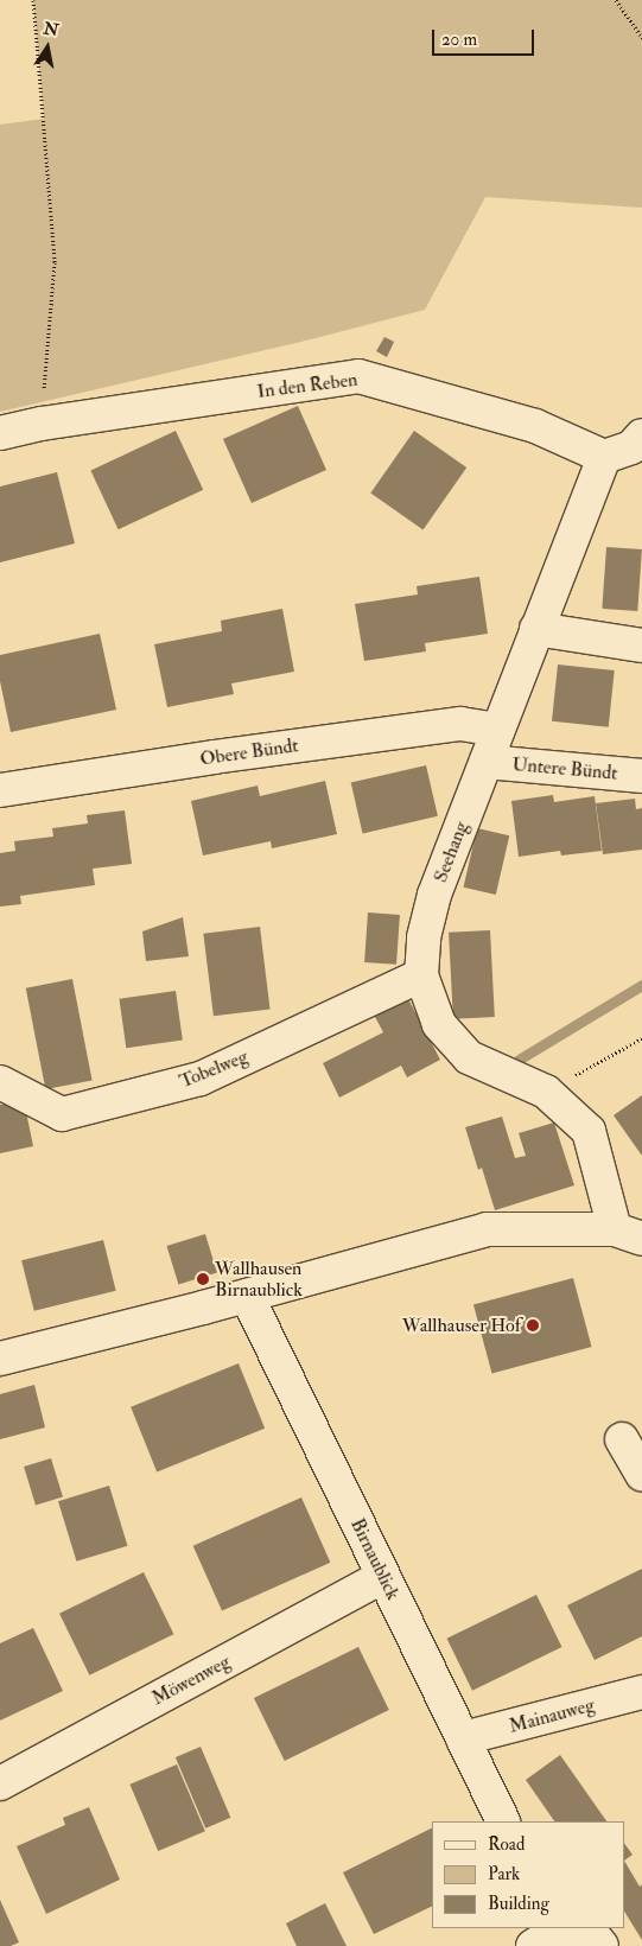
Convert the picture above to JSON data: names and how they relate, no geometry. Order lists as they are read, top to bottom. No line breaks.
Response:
{"streets":{"street":["In den Reben","Obere Bündt","Untere Bündt","Seehang","Tobelweg","Birnaublick","Möwenweg","Mainauweg"]},"crossings":[["In den Reben","Seehang"],["Obere Bündt","Seehang"],["Untere Bündt","Seehang"],["Seehang","Tobelweg"],["Birnaublick","Möwenweg"],["Birnaublick","Mainauweg"]],"places":["Wallhausen Birnaublick","Wallhauser Hof"],"legend":["Road","Park","Building"],"scale_bar":"20 m","north":"top"}
